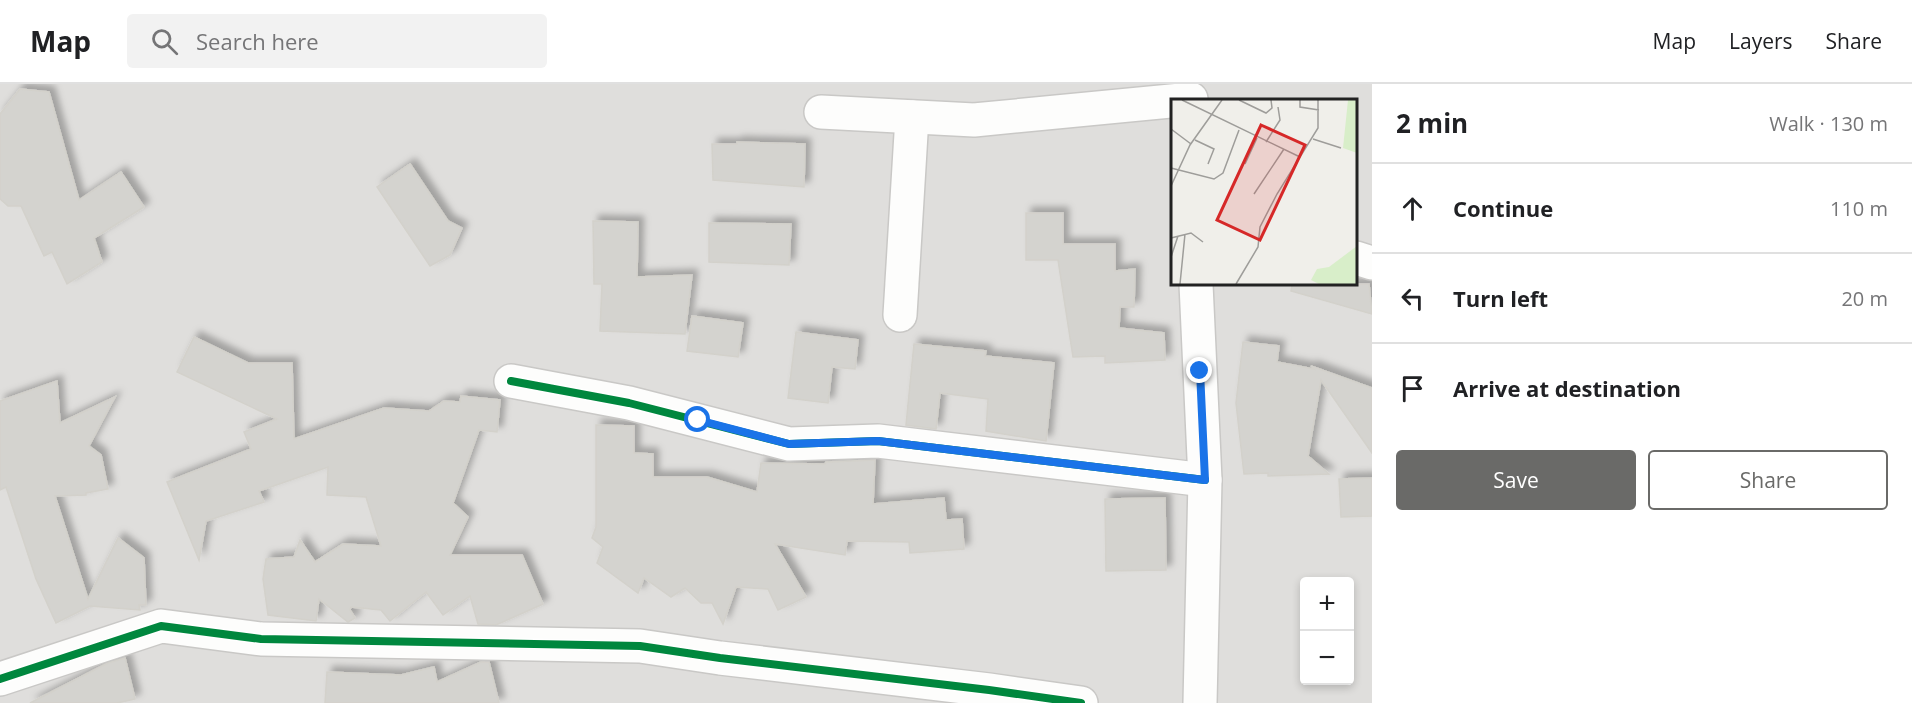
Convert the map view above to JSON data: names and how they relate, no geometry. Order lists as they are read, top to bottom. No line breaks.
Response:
{"page":{"header":"Map","search":"Search here","nav":["Map","Layers","Share"],"heading":["2 min","Walk · 130 m"],"list":[["Continue","110 m"],["Turn left","20 m"],"Arrive at destination"],"buttons":["Save","Share"],"map_buttons":["+","−"]}}
